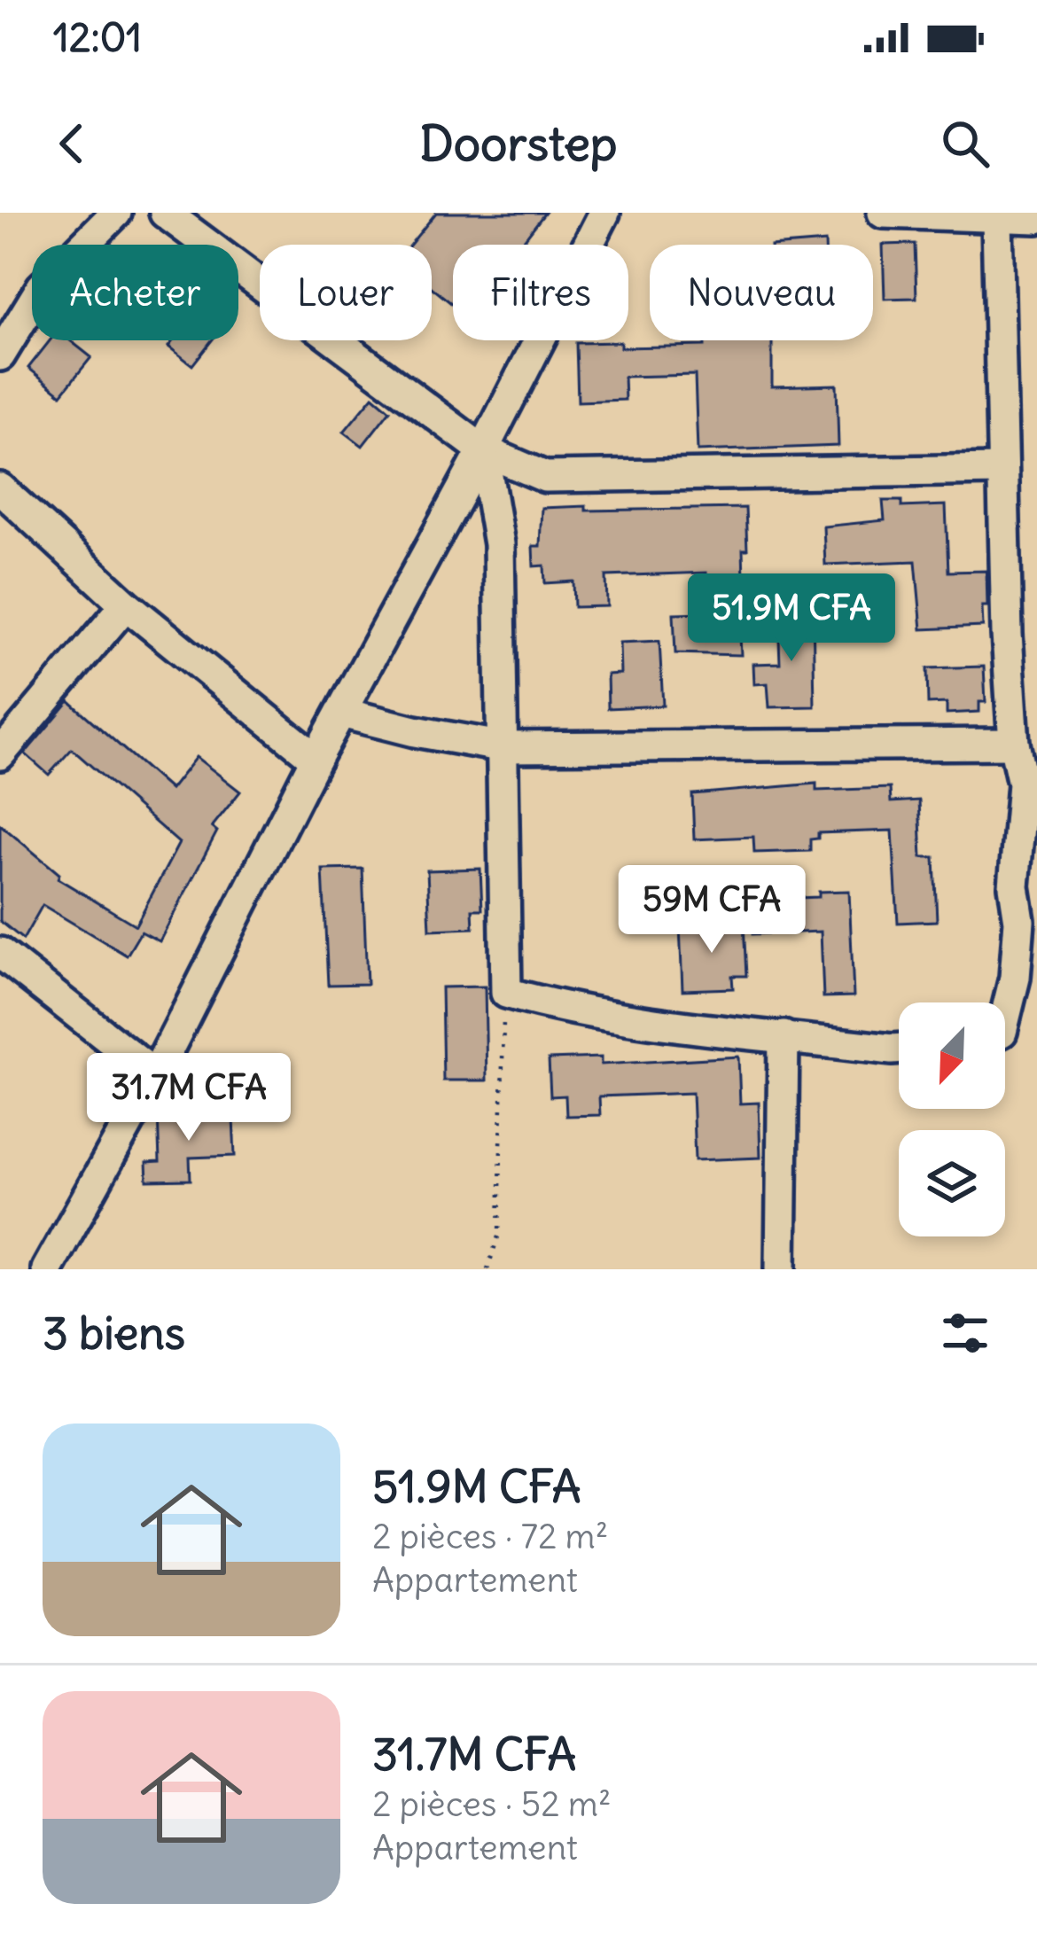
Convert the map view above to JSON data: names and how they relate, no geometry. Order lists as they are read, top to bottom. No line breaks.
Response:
{"north":"bottom left","page":{"status":"12:01","header":"Doorstep","chip":["Acheter","Louer","Filtres","Nouveau"],"price":["51.9M CFA","59M CFA","31.7M CFA"],"heading":"3 biens","list":[{"name":"51.9M CFA","note":"2 pièces · 72 m² · Appartement"},{"name":"31.7M CFA","note":"2 pièces · 52 m² · Appartement"}]}}
